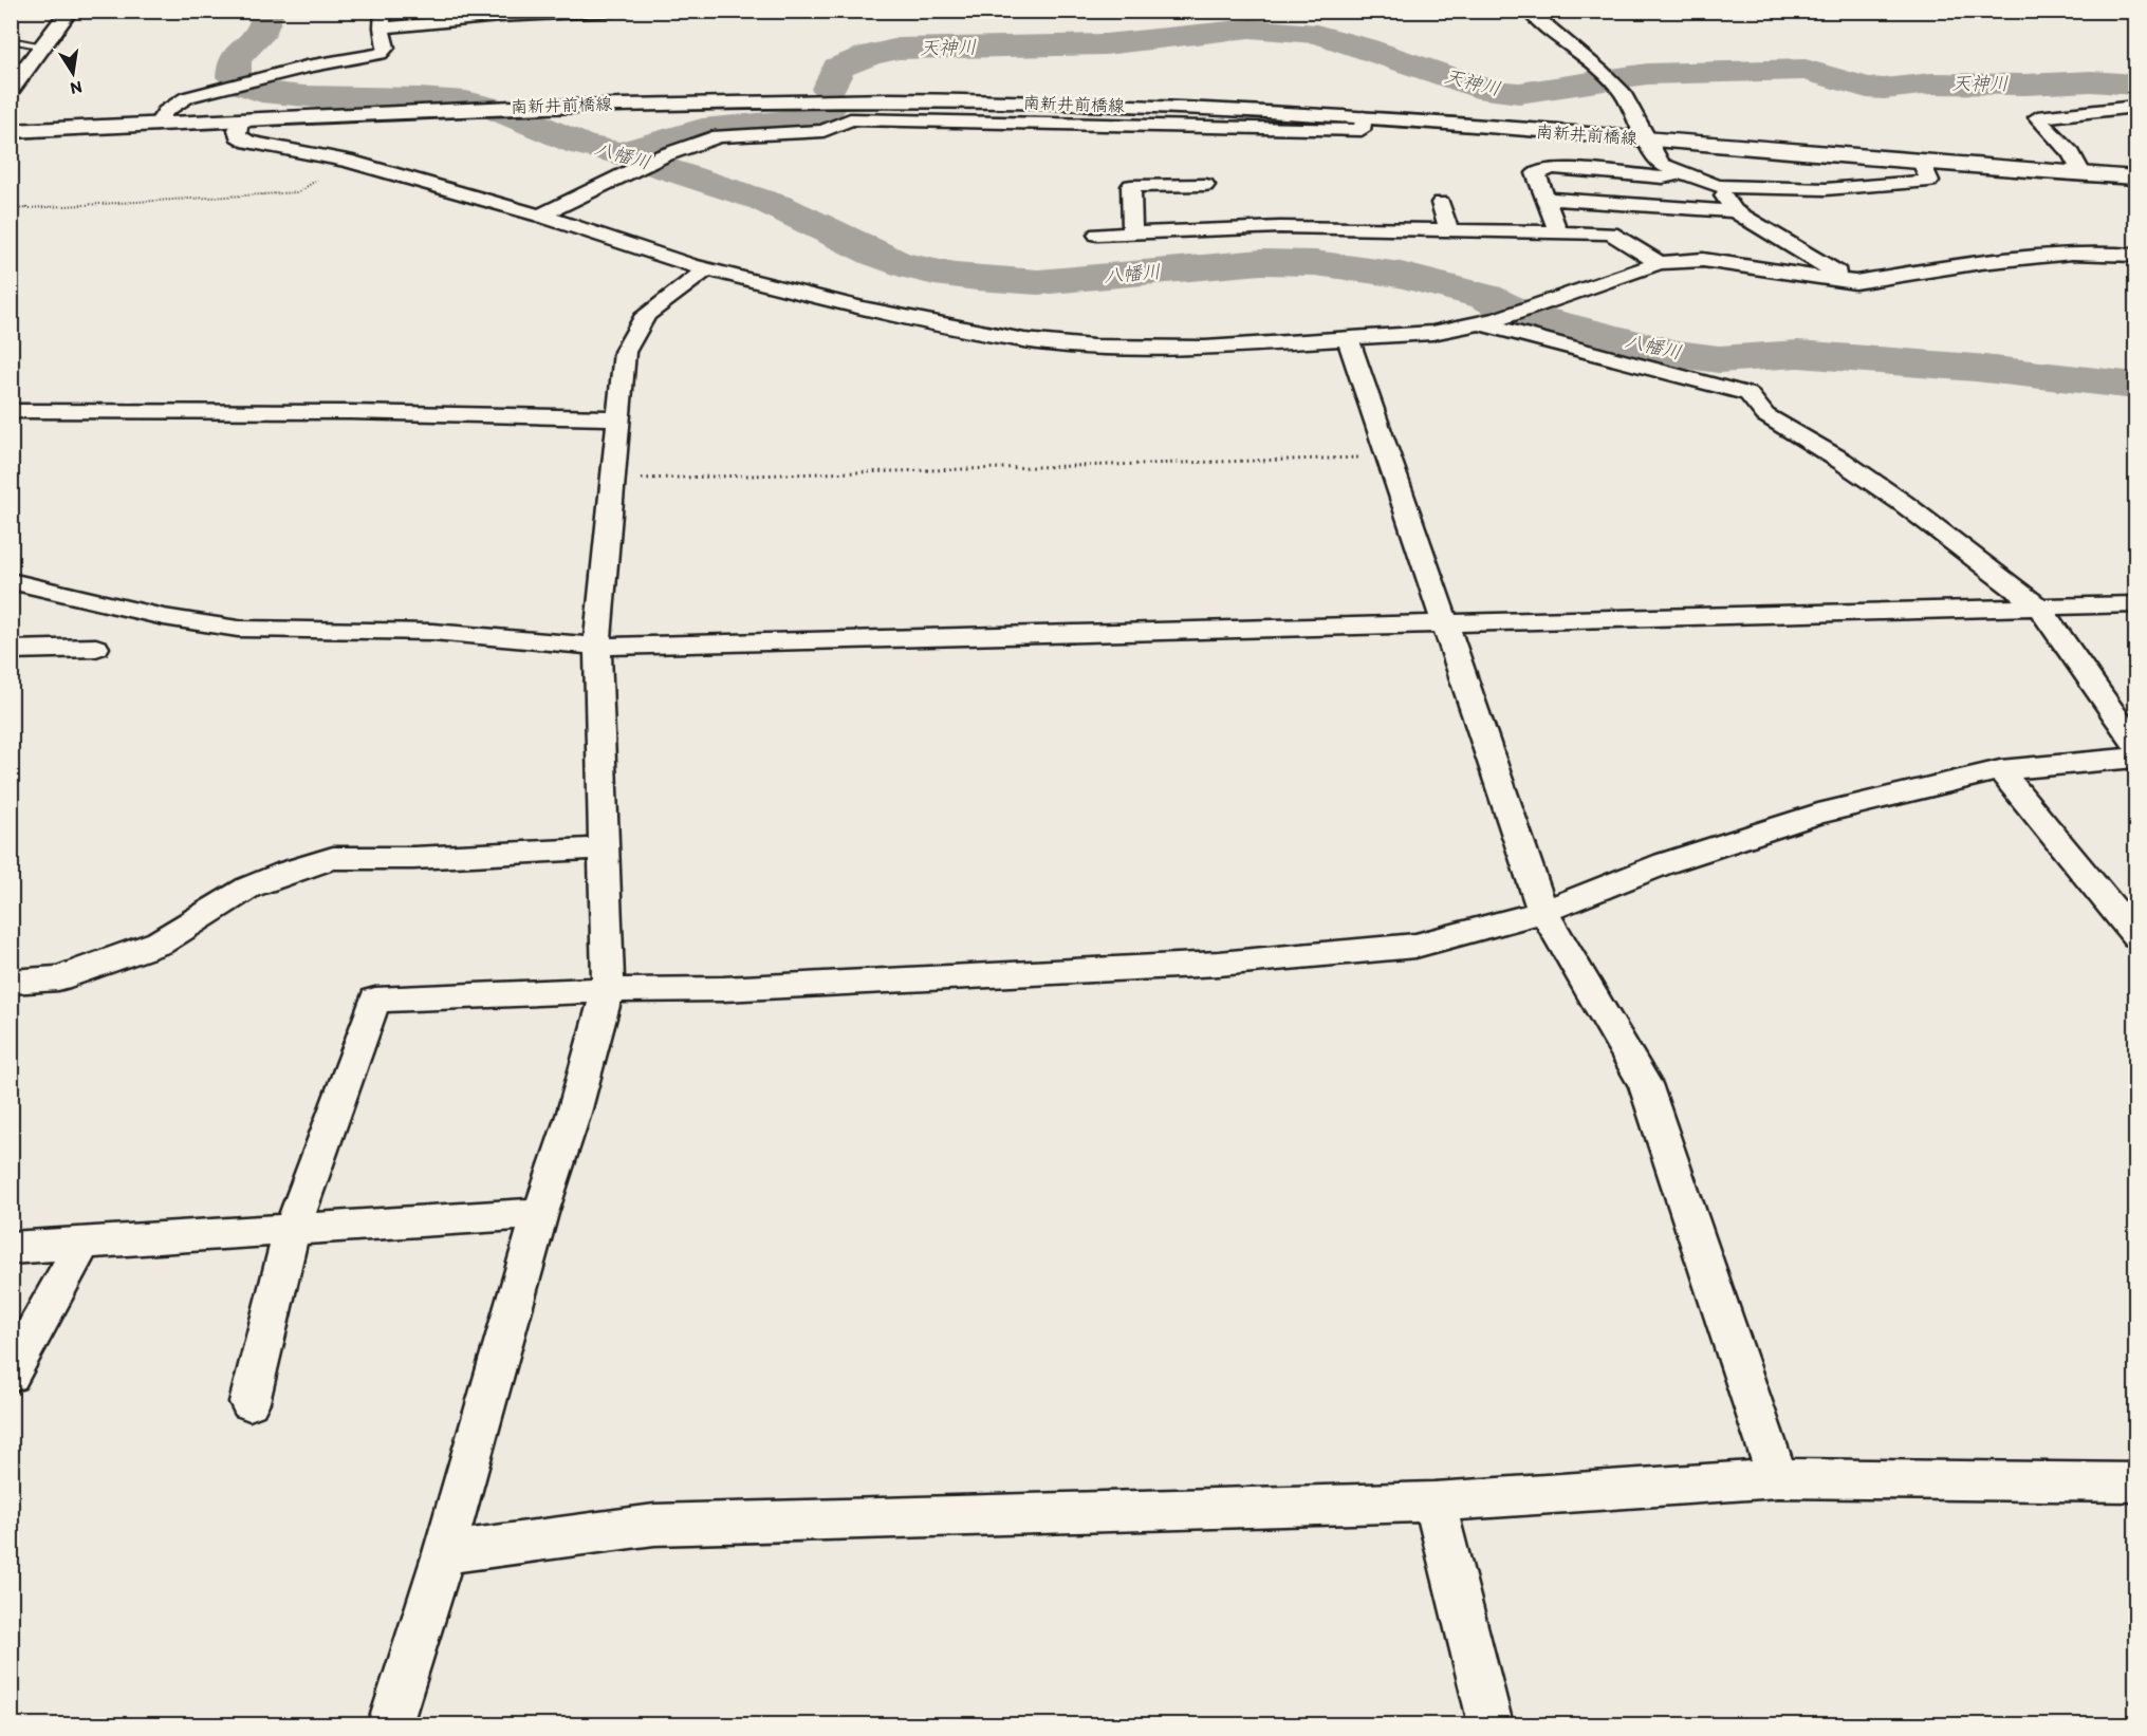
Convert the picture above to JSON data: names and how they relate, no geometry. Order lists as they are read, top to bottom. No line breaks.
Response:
{"streets":{"main road":["南新井前橋線"]},"water":["天神川","八幡川"],"north":"bottom"}
